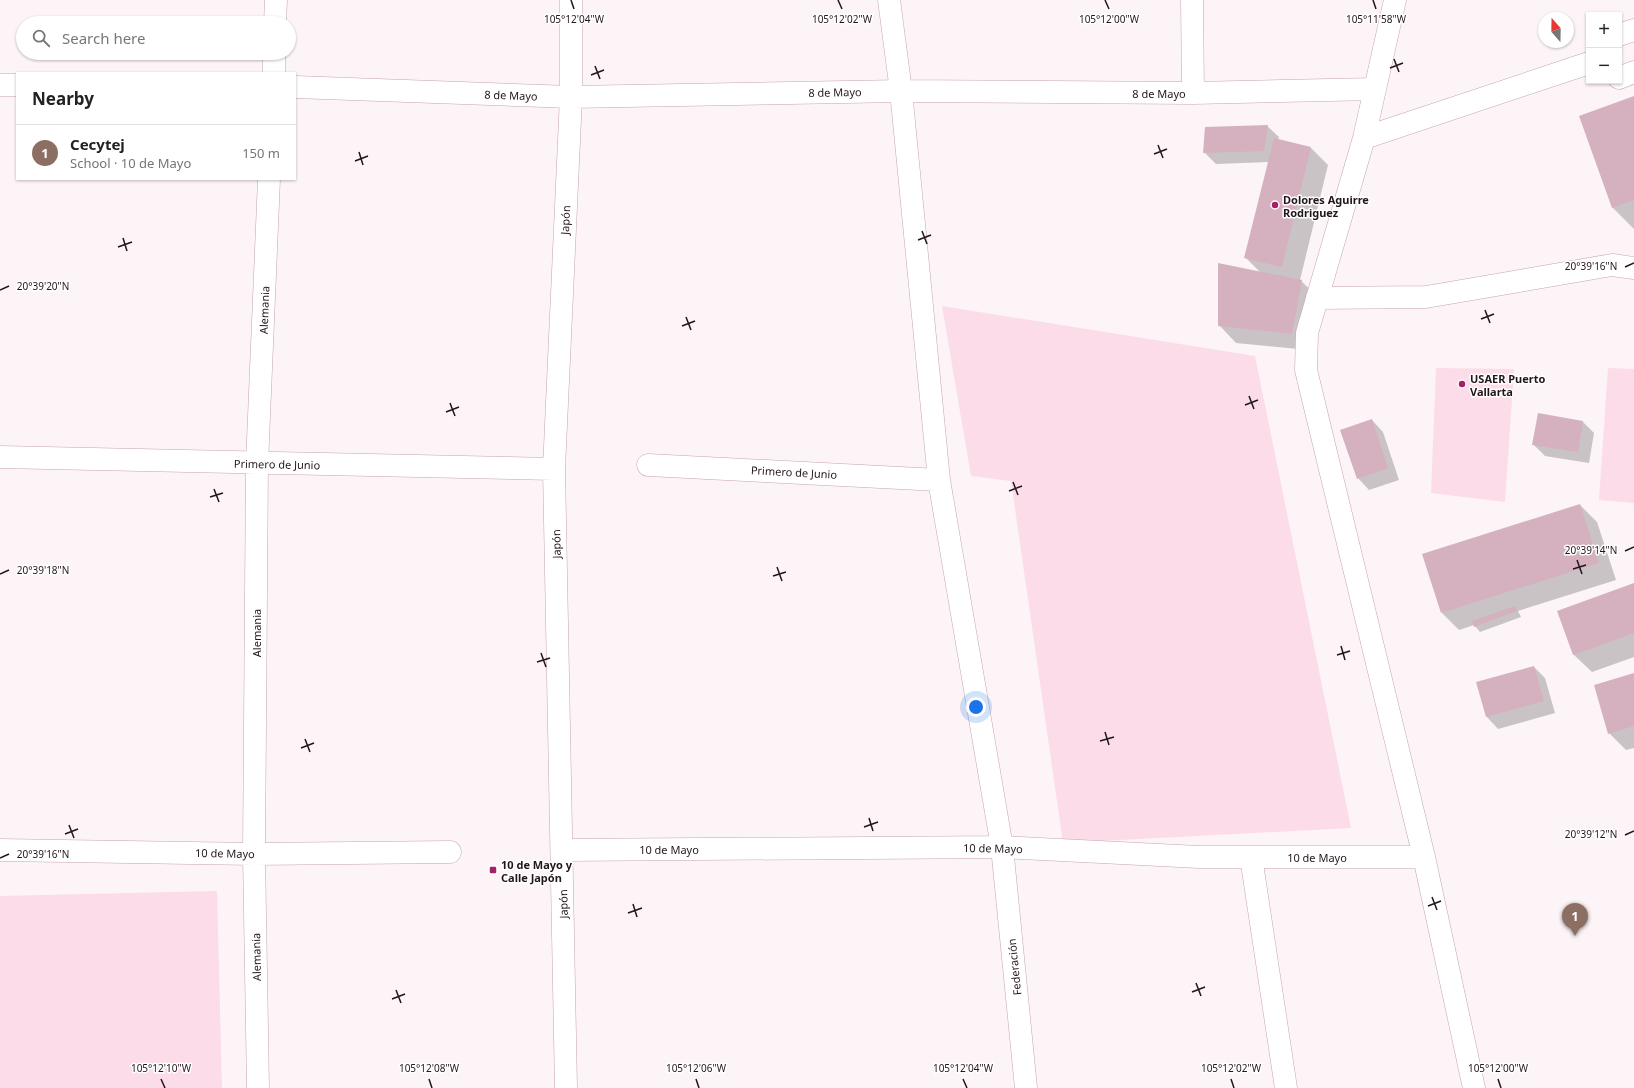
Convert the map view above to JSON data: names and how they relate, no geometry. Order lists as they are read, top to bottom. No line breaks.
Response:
{"streets":{"street":["8 de Mayo","Japón","Alemania","Primero de Junio","10 de Mayo","Federación"]},"crossings":[["8 de Mayo","Japón"],["8 de Mayo","Federación"],["Japón","Primero de Junio"],["Japón","10 de Mayo"],["Alemania","Primero de Junio"],["Alemania","10 de Mayo"],["Primero de Junio","Federación"],["10 de Mayo","Federación"]],"places":{"other":["Dolores Aguirre Rodriguez","USAER Puerto Vallarta"],"transit":["10 de Mayo y Calle Japón"]},"north":"top","page":{"map_buttons":["+","−"],"search":"Search here","heading":"Nearby","list":[{"mark":"1","name":"Cecytej","note":"School · 10 de Mayo","value":"150 m"}],"pins":"1"},"coordinates":["105°12'02\"W","105°12'04\"W","105°12'00\"W","105°11'58\"W","20°39'16\"N","20°39'20\"N","20°39'14\"N","20°39'18\"N","20°39'12\"N","105°12'10\"W","105°12'08\"W","105°12'06\"W"]}
